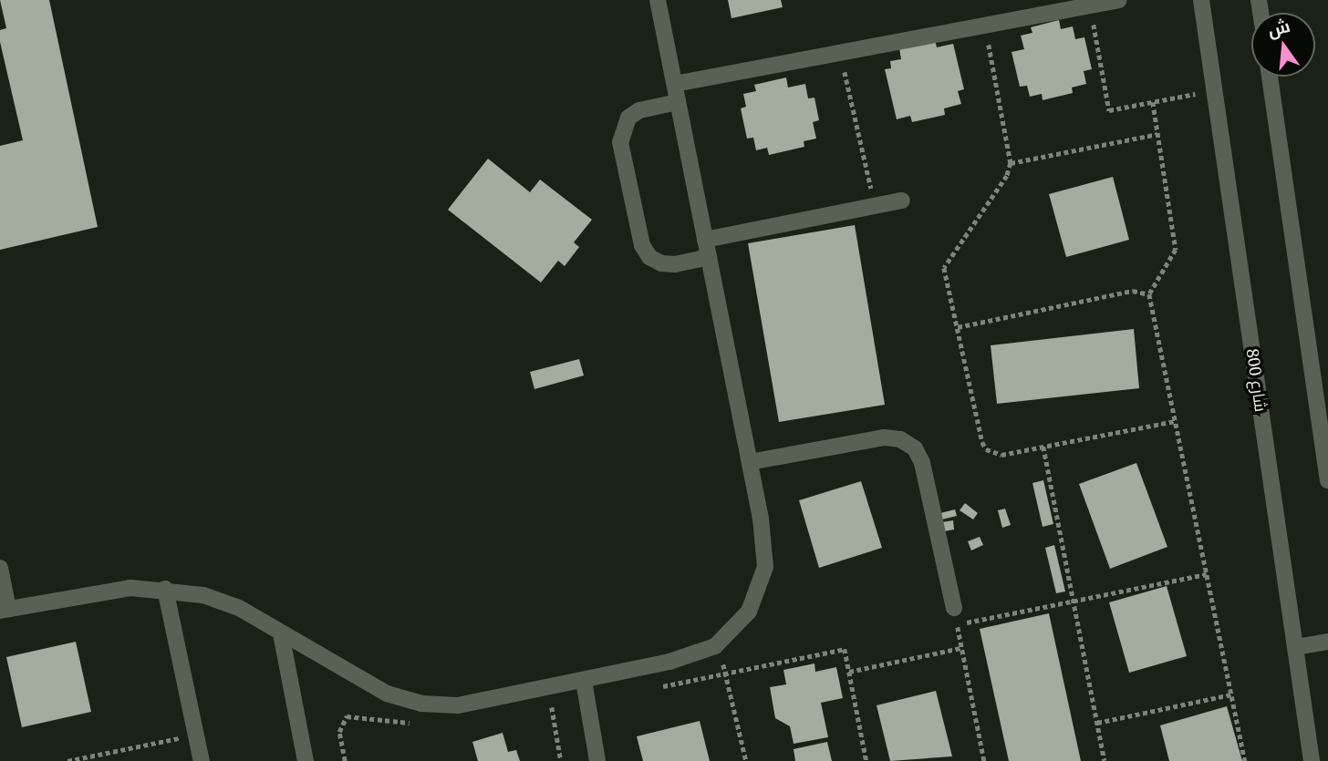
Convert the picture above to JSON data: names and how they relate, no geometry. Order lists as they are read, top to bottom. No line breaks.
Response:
{"streets":{"street":["شارع 800"]},"north":"top"}
